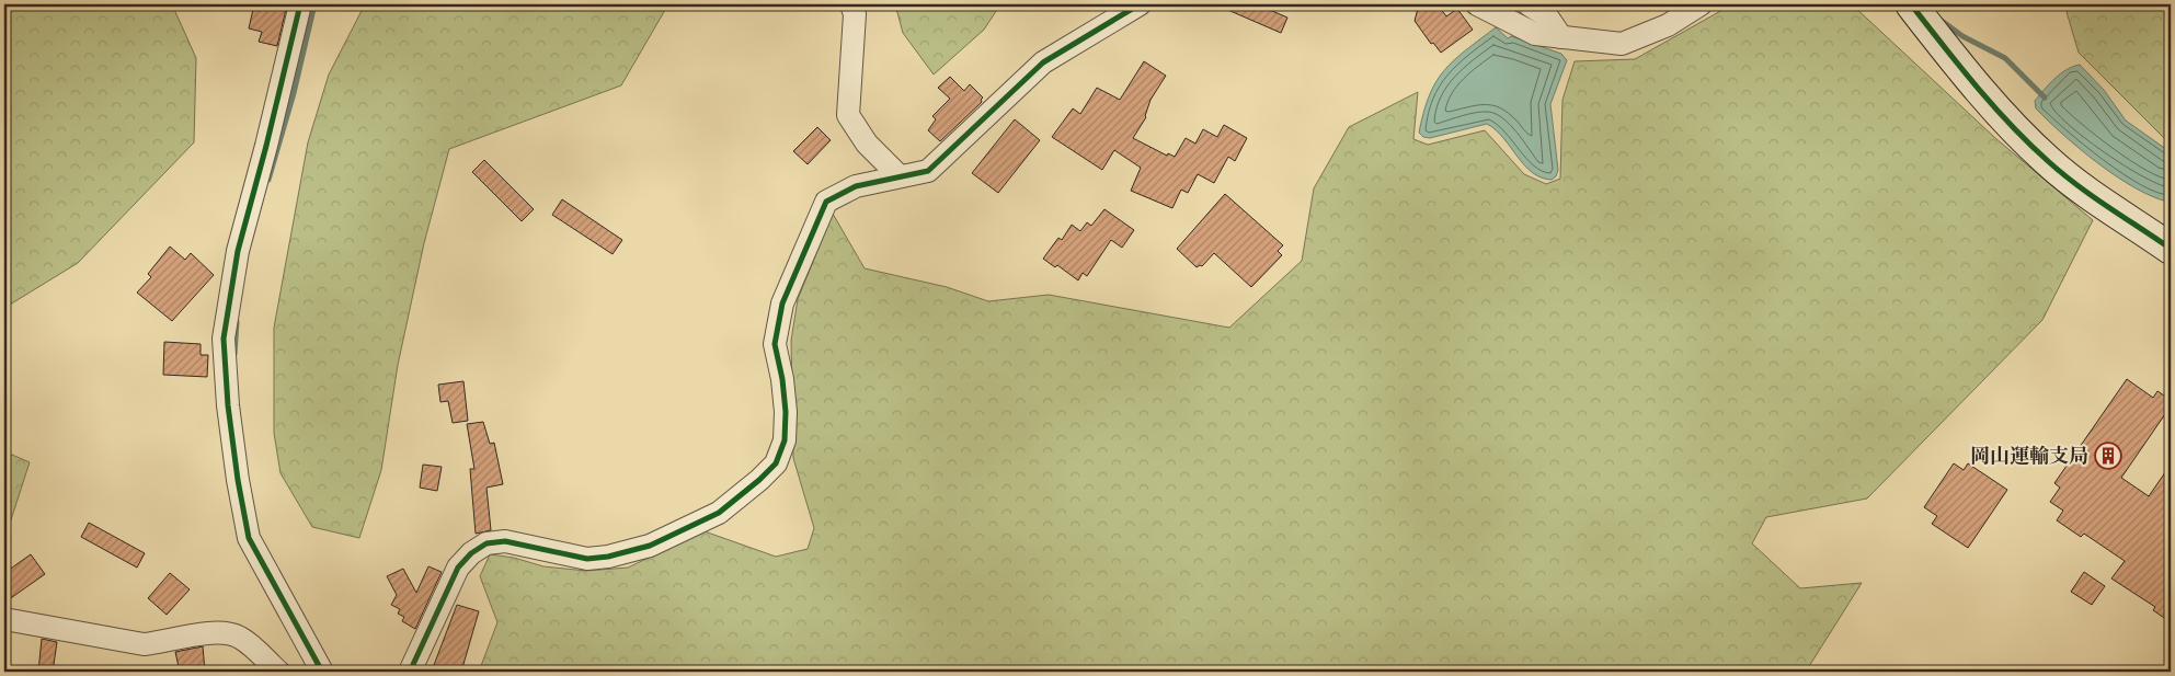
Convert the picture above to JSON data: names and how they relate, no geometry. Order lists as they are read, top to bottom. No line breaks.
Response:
{"places":{"building":["岡山運輸支局"]}}
